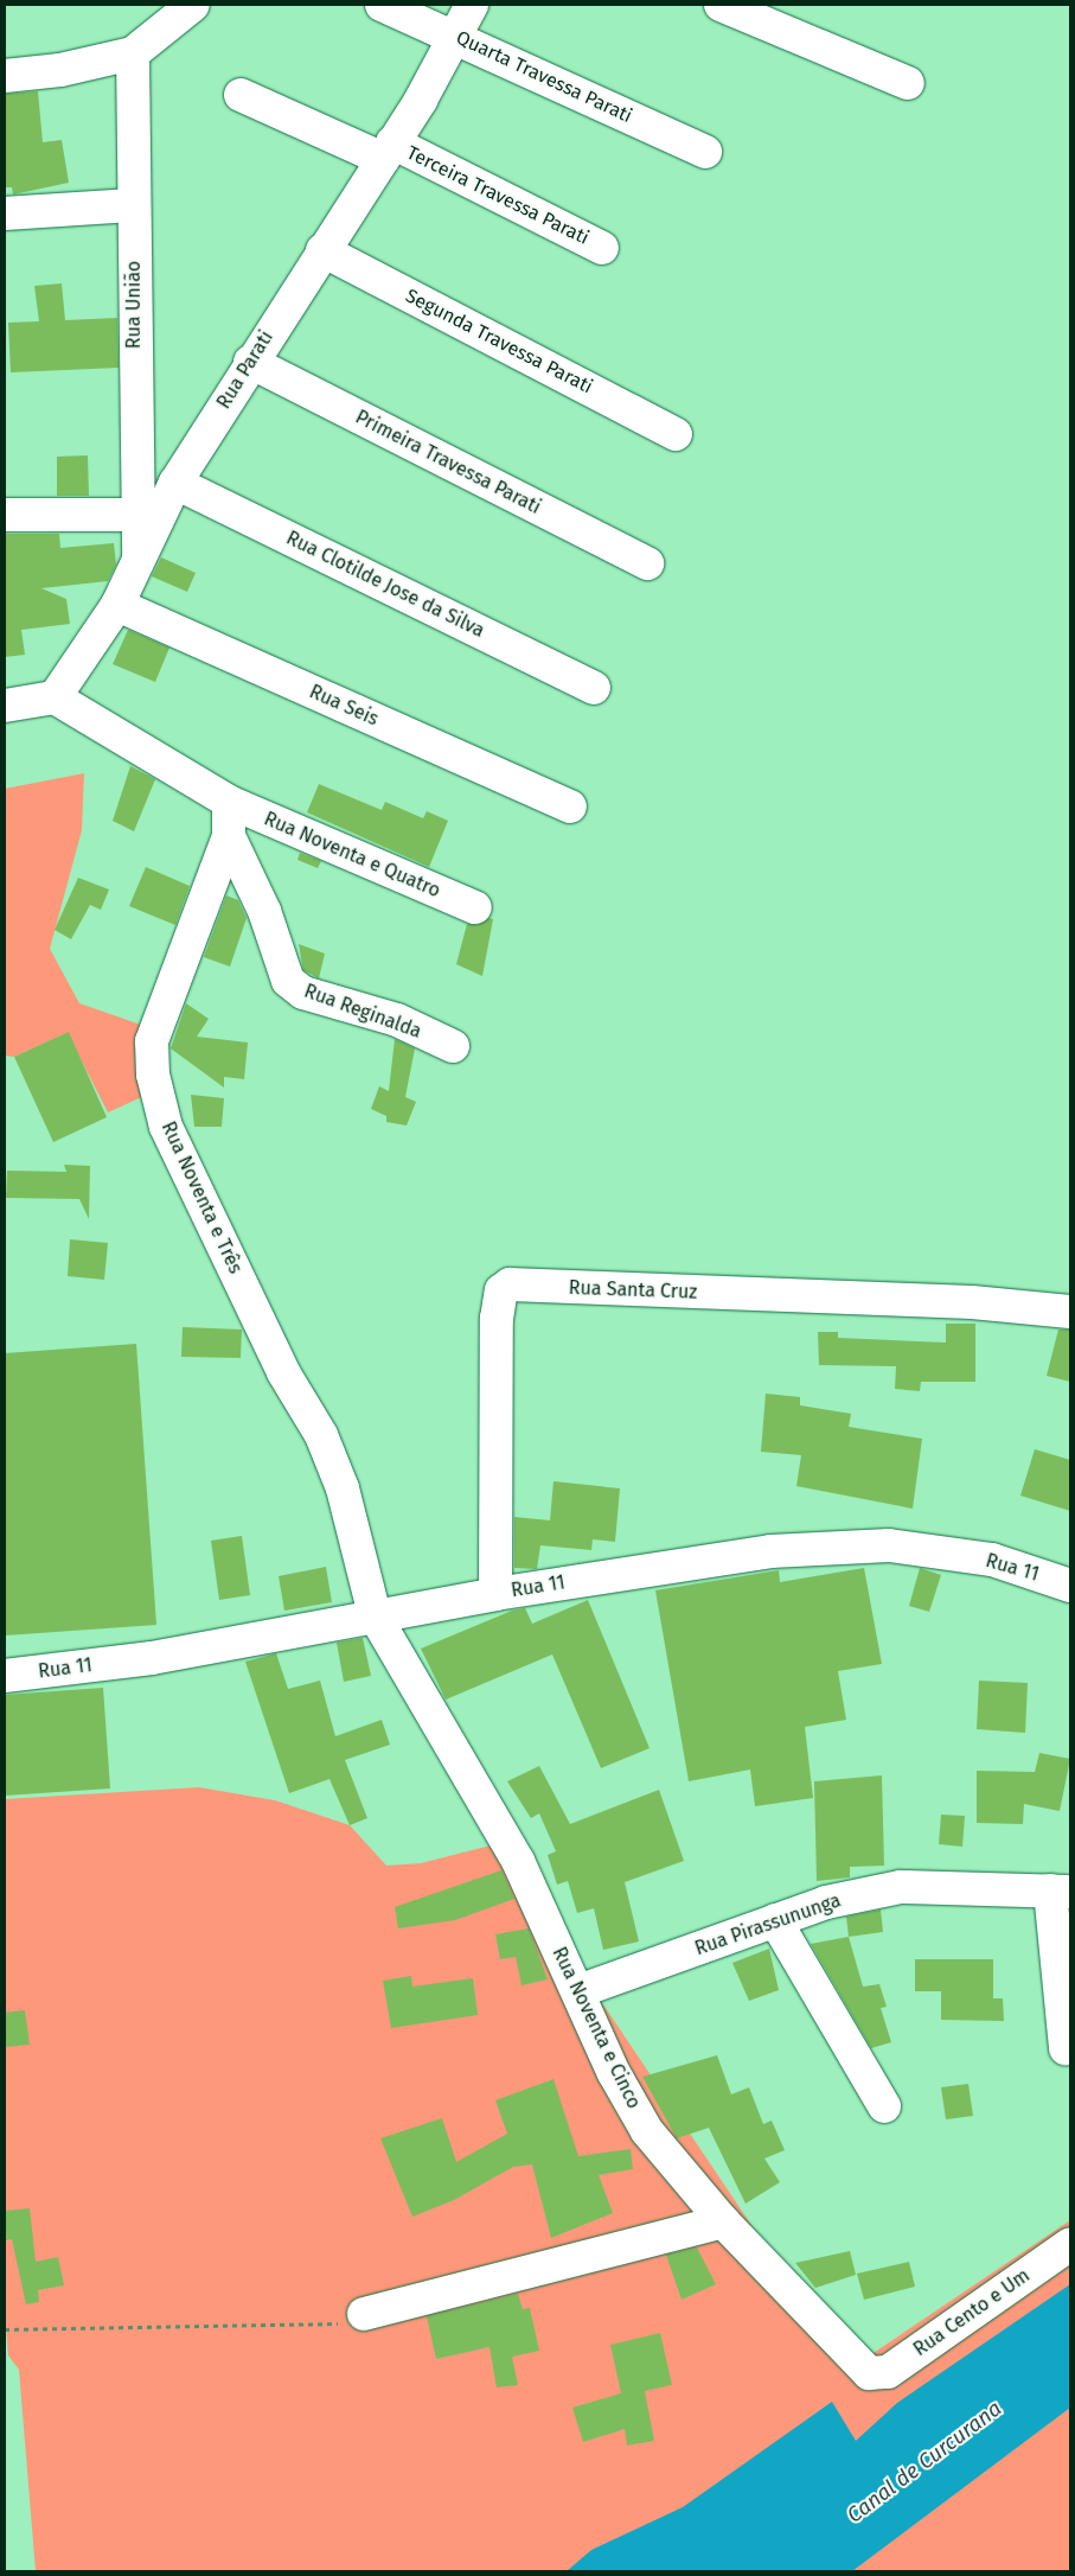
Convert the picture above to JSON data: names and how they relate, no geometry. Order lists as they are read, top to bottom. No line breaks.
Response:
{"streets":{"street":["Quarta Travessa Parati","Terceira Travessa Parati","Rua União","Segunda Travessa Parati","Rua Parati","Primeira Travessa Parati","Rua Clotilde Jose da Silva","Rua Seis","Rua Noventa e Quatro","Rua Reginalda","Rua Noventa e Três","Rua Santa Cruz","Rua 11","Rua Pirassununga","Rua Noventa e Cinco","Rua Cento e Um"]},"crossings":[["Quarta Travessa Parati","Rua Parati"],["Terceira Travessa Parati","Rua Parati"],["Rua União","Rua Parati"],["Segunda Travessa Parati","Rua Parati"],["Rua Parati","Primeira Travessa Parati"],["Rua Parati","Rua Clotilde Jose da Silva"],["Rua Parati","Rua Seis"],["Rua Noventa e Quatro","Rua Noventa e Três"],["Rua Reginalda","Rua Noventa e Três"],["Rua Noventa e Três","Rua 11"],["Rua Noventa e Três","Rua Noventa e Cinco"],["Rua Santa Cruz","Rua 11"],["Rua Pirassununga","Rua Noventa e Cinco"],["Rua Noventa e Cinco","Rua Cento e Um"]],"water":["Canal de Curcurana"]}
